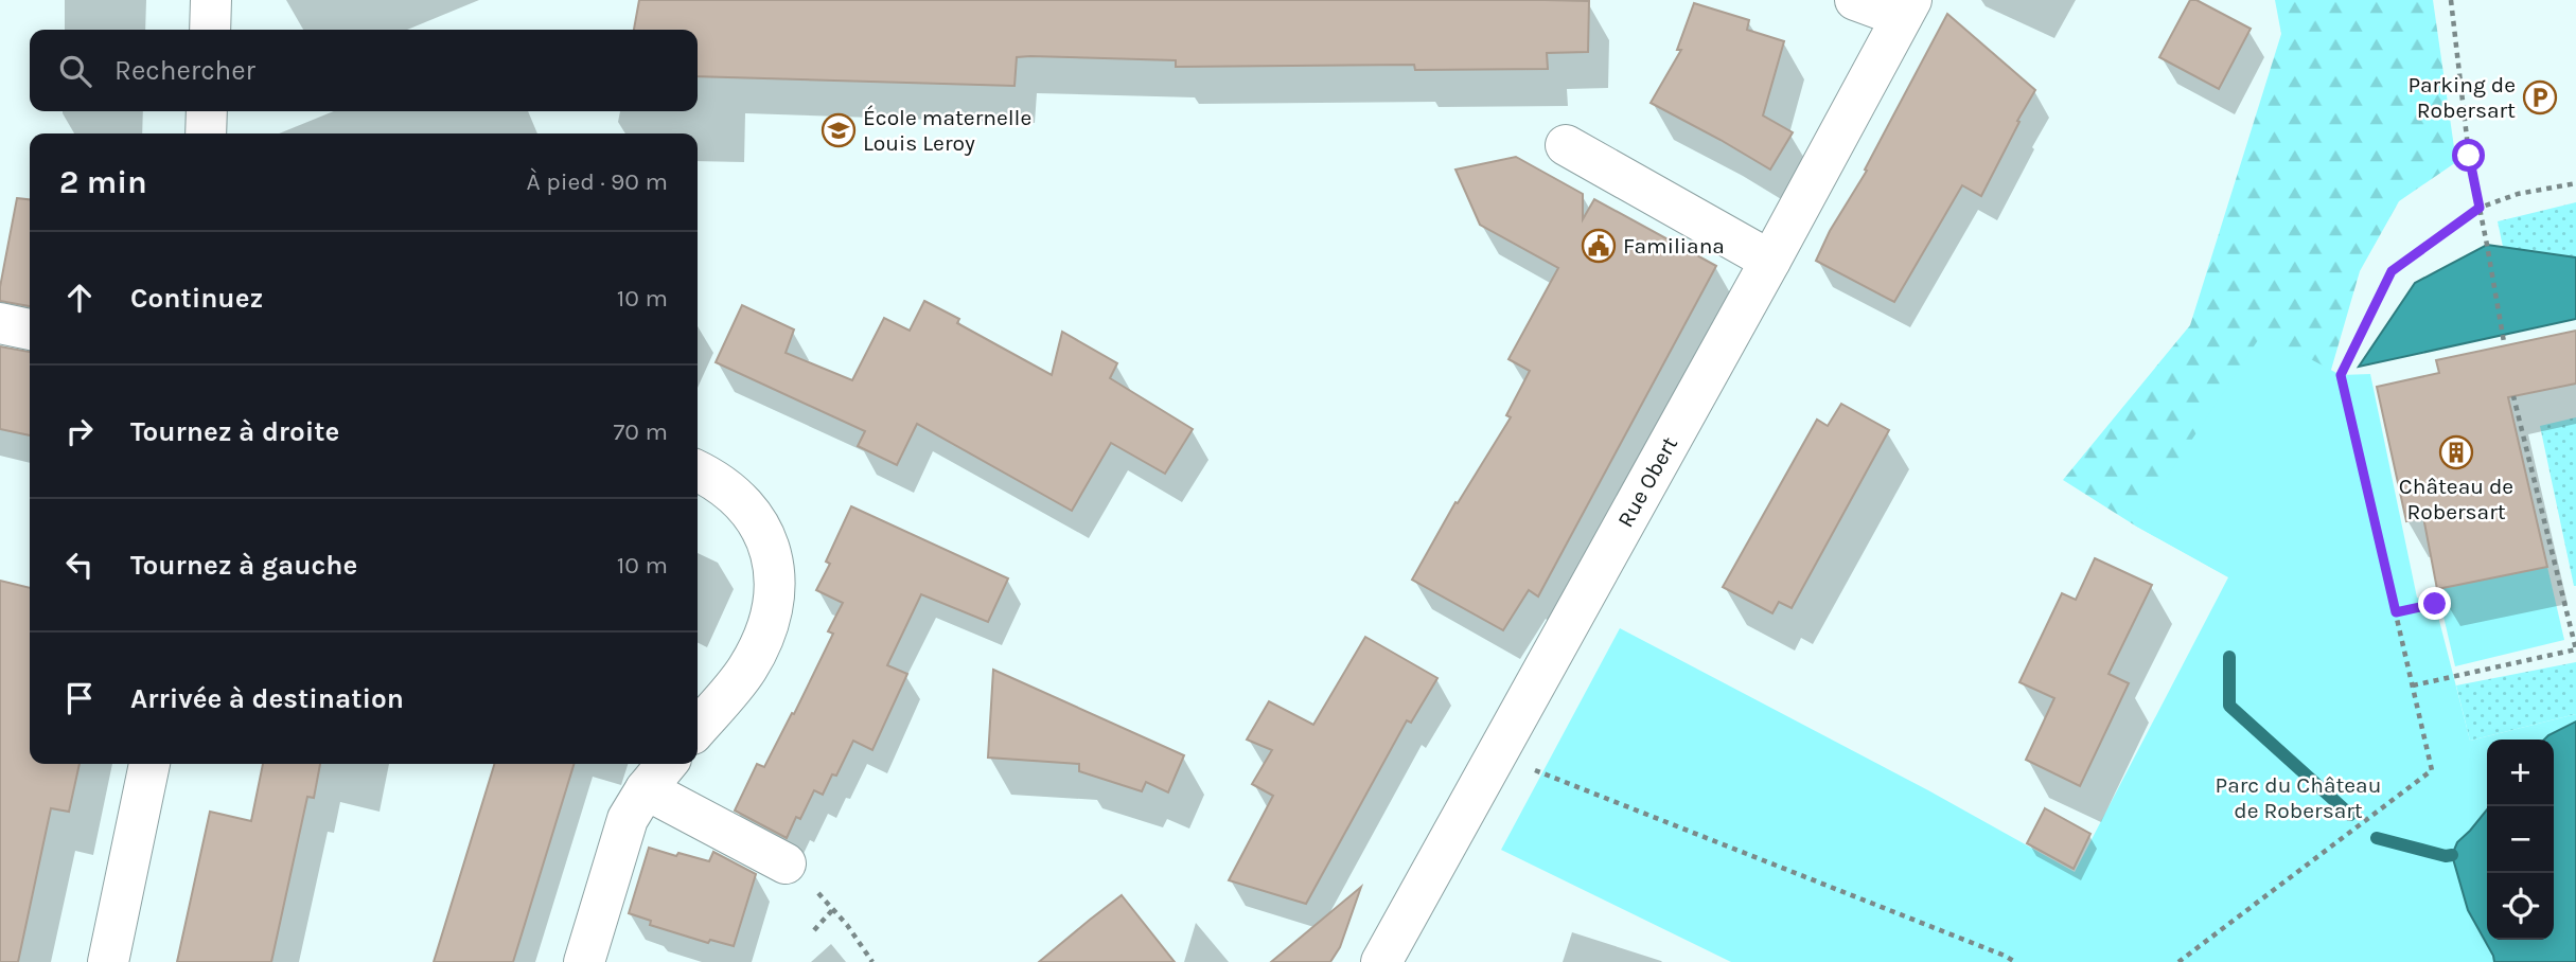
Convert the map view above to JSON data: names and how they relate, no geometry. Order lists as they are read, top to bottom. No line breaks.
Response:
{"streets":{"street":["Rue Obert"]},"parks":["Parc du Château de Robersart"],"places":{"parking":["Parking de Robersart"],"school or university":["École maternelle Louis Leroy"],"public building":["Familiana"],"building":["Château de Robersart"]},"page":{"search":"Rechercher","heading":["2 min","À pied · 90 m"],"list":[["Continuez","10 m"],["Tournez à droite","70 m"],["Tournez à gauche","10 m"],"Arrivée à destination"],"map_buttons":["+","−"]}}
